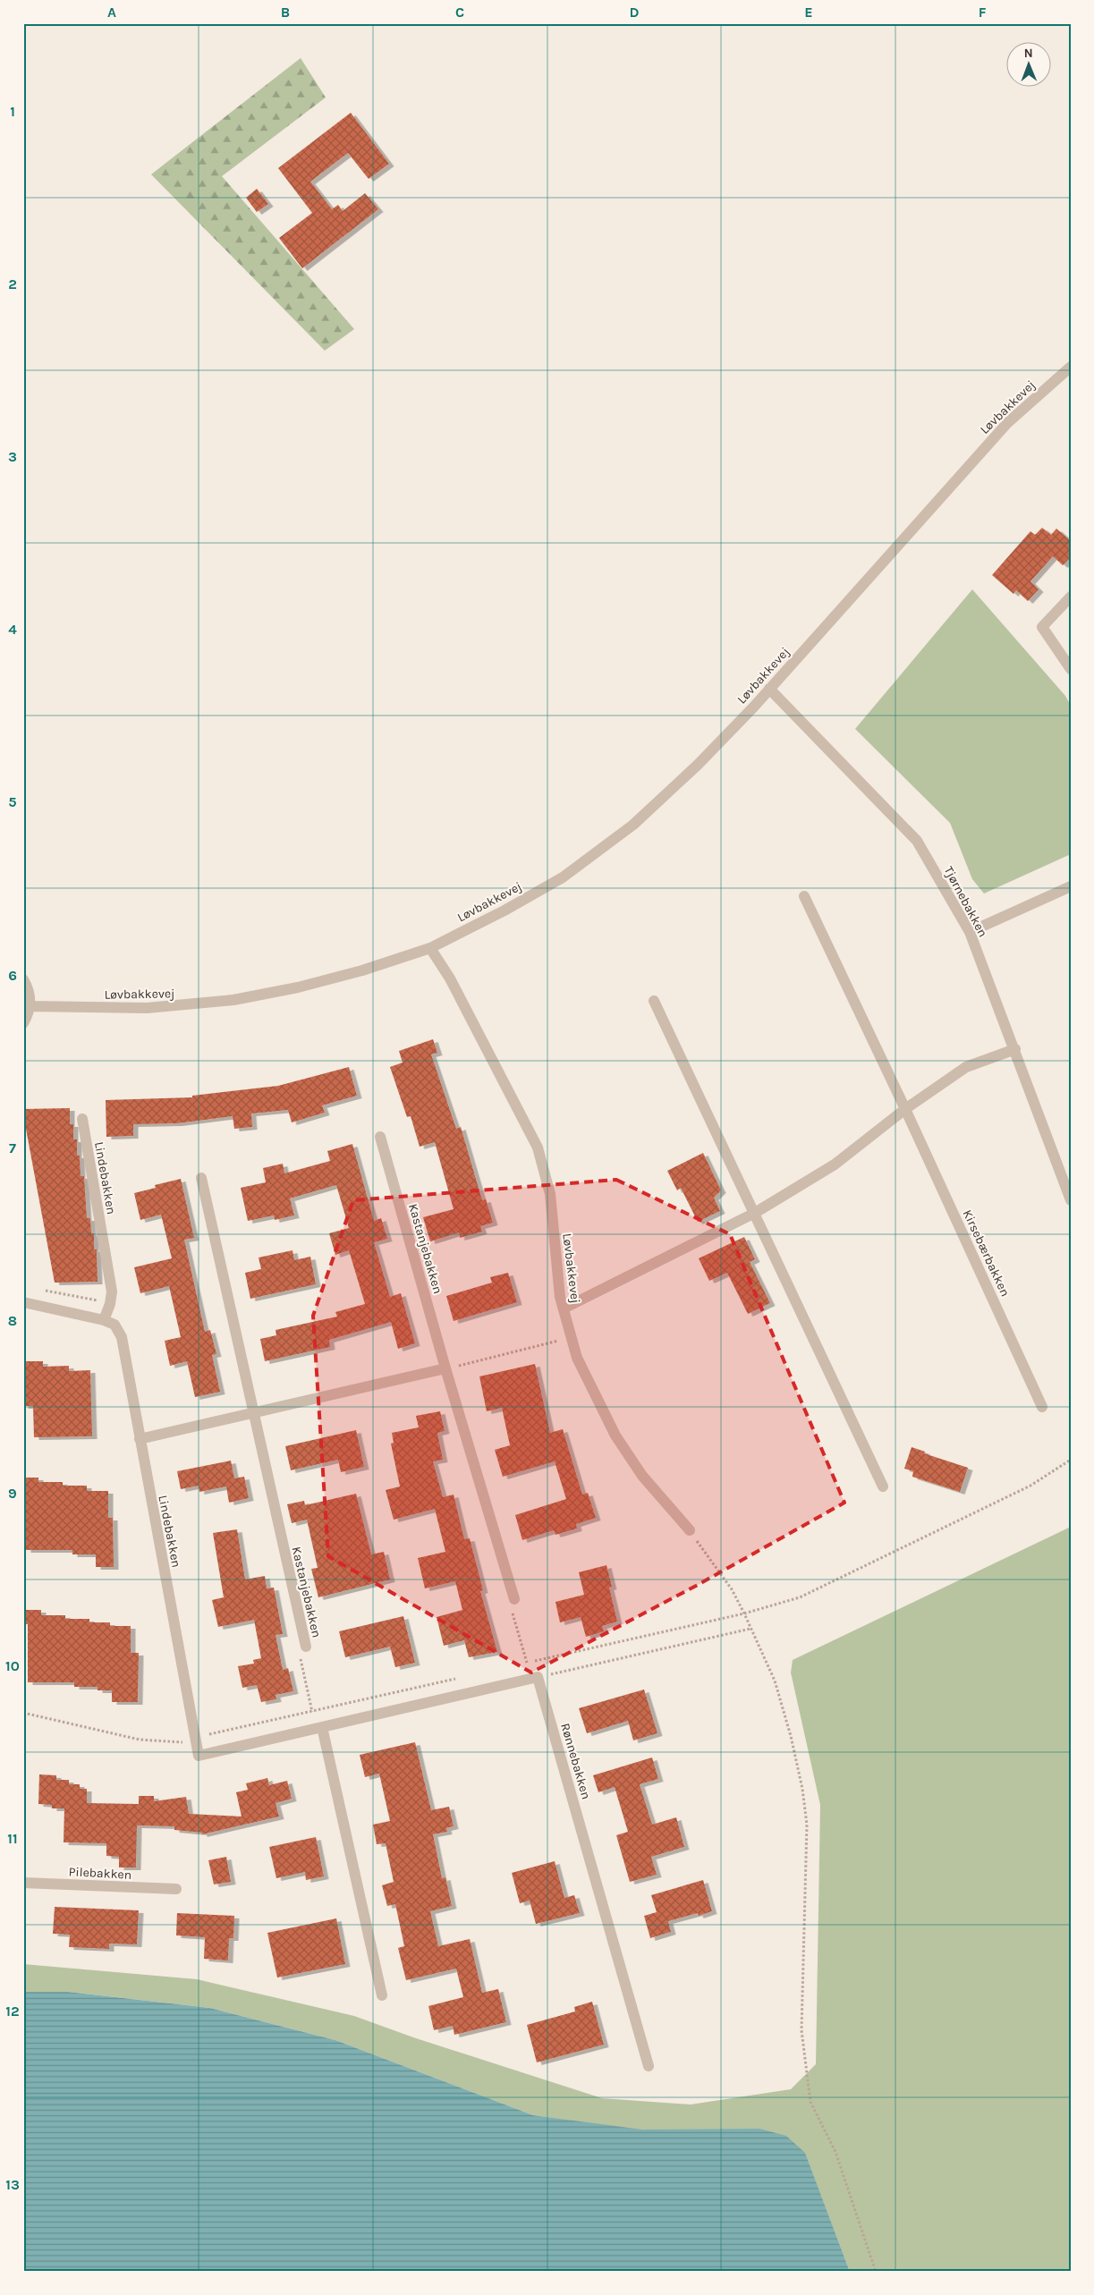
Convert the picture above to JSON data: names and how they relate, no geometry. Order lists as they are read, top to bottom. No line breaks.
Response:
{"streets":{"street":["Løvbakkevej","Tjørnebakken","Lindebakken","Kastanjebakken","Kirsebærbakken","Rønnebakken","Pilebakken"]},"crossings":[["Løvbakkevej","Tjørnebakken"]],"north":"top","grid":{"columns":["A","B","C","D","E","F"],"rows":["1","2","3","4","5","6","7","8","9","10","11","12","13"]}}
